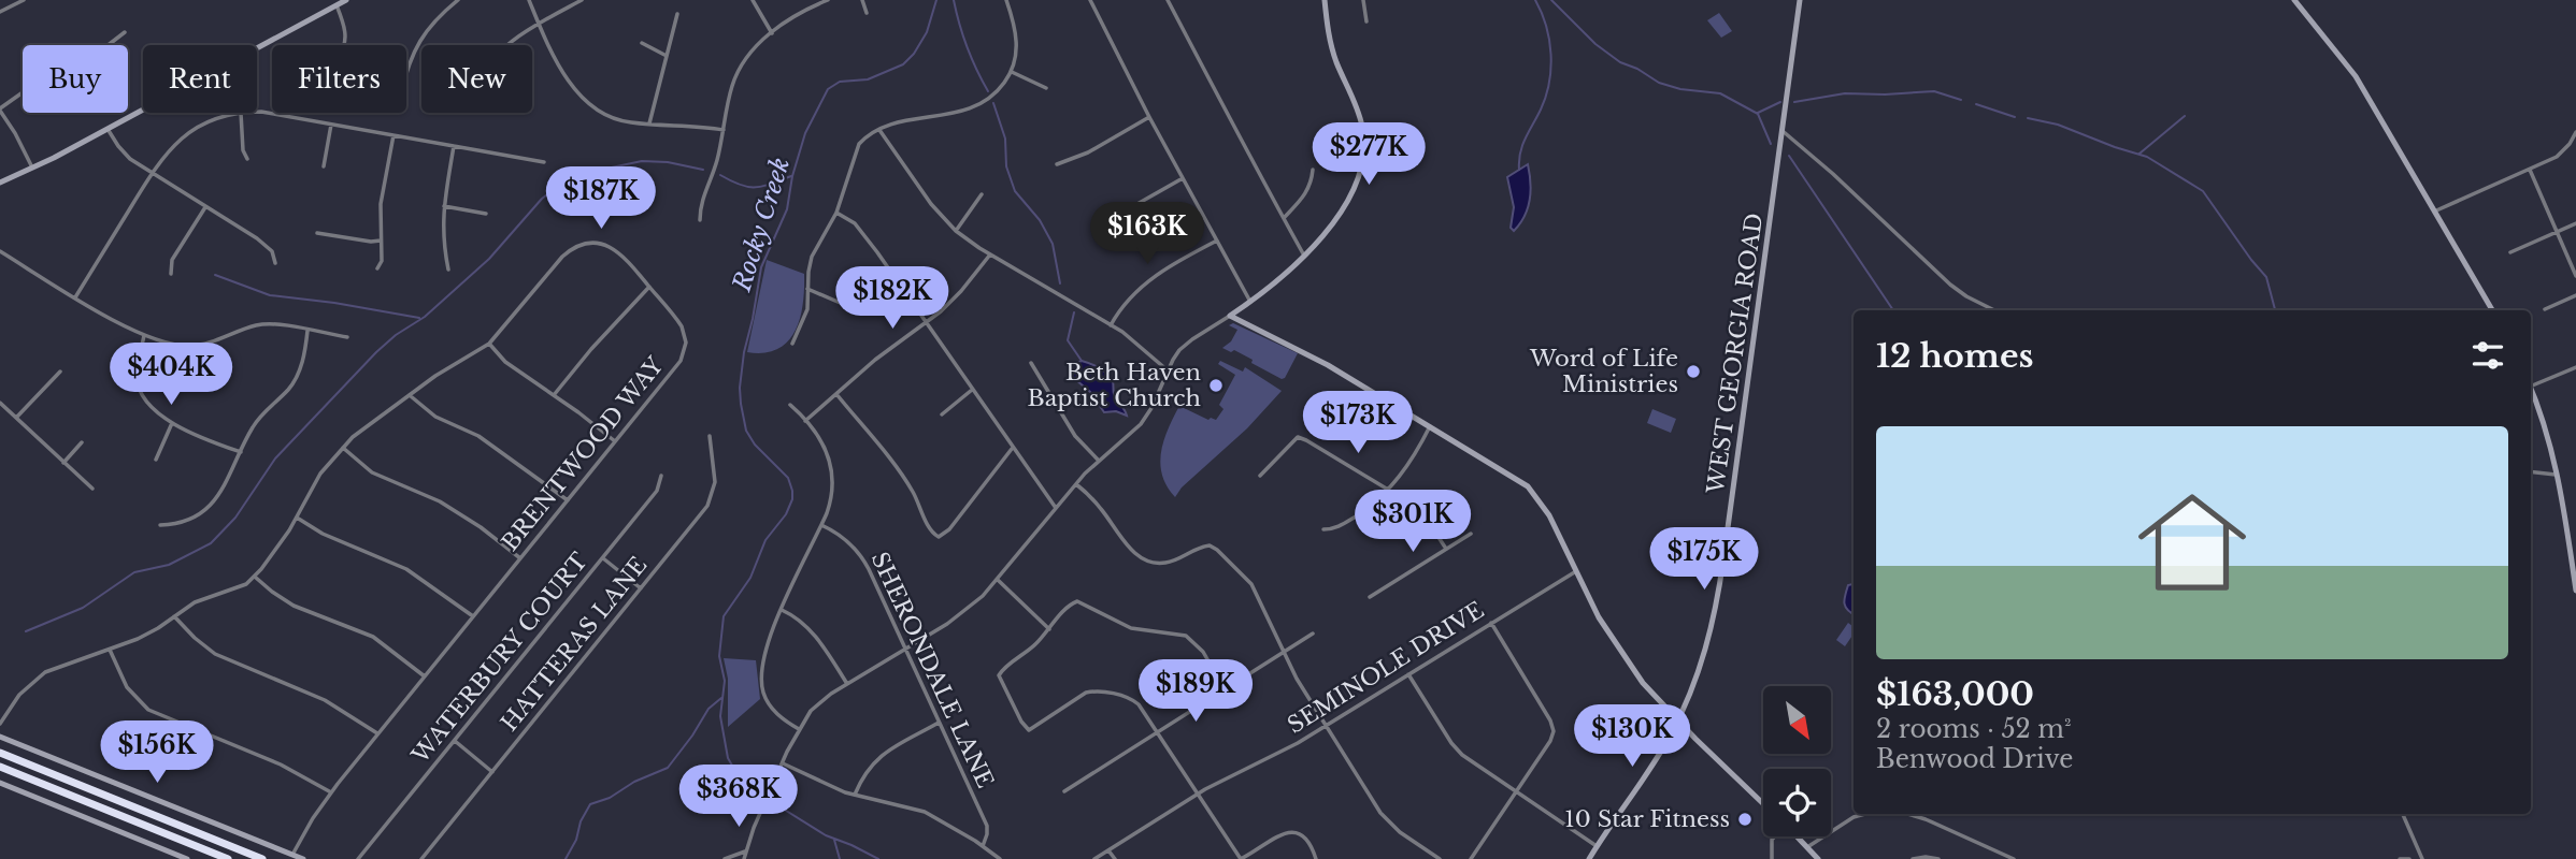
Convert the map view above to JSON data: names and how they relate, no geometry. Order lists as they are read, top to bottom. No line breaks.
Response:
{"streets":{"street":["WEST GEORGIA ROAD","BRENTWOOD WAY","HATTERAS LANE","WATERBURY COURT","SEMINOLE DRIVE","SHERONDALE LANE"]},"water":["Rocky Creek"],"places":["Word of Life Ministries","Beth Haven Baptist Church","10 Star Fitness"],"north":"bottom right","page":{"chip":["Buy","Rent","Filters","New"],"price":["$277K","$187K","$163K","$182K","$404K","$173K","$301K","$175K","$189K","$130K","$156K","$368K"],"heading":"12 homes","list":[{"name":"$163,000","note":"2 rooms · 52 m² · Benwood Drive"}]}}
